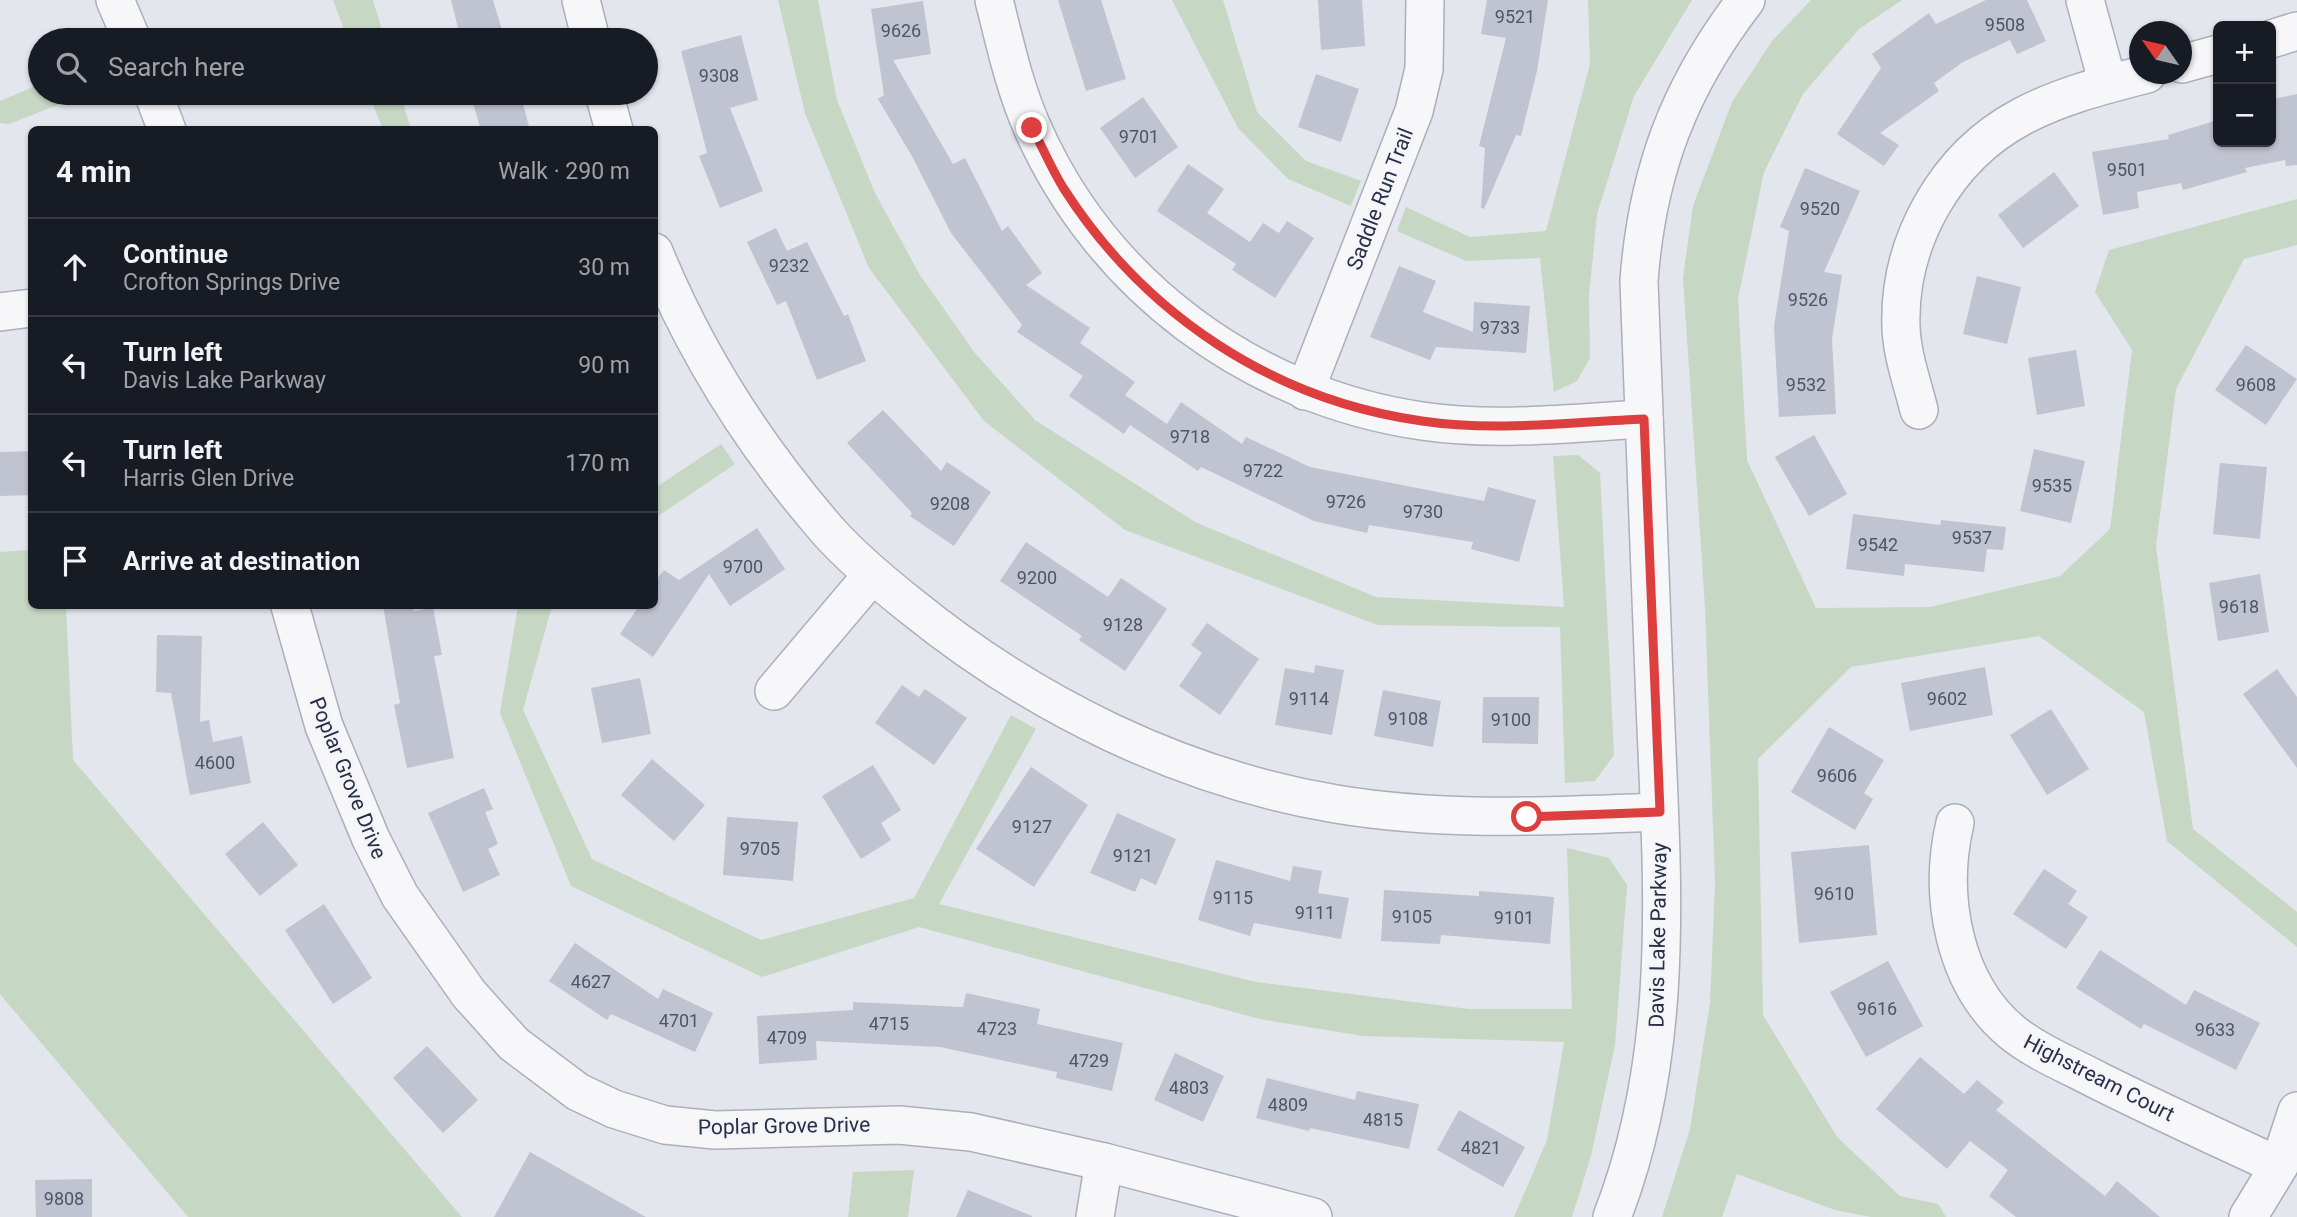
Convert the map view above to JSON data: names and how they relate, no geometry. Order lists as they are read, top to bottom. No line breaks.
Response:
{"streets":{"street":["Saddle Run Trail","Poplar Grove Drive","Davis Lake Parkway","Highstream Court"]},"house_numbers":["9521","9508","9626","9308","9701","9501","9520","9232","9526","9733","9532","9608","9718","9722","9535","9726","9208","9730","9537","9542","9700","9200","9618","9128","9114","9602","9108","9100","4600","9606","9127","9705","9121","9610","9115","9111","9105","9101","4627","9616","4701","4715","4723","9633","4709","4729","4803","4809","4815","4821","9808"],"north":"top left","page":{"map_buttons":["+","−"],"search":"Search here","heading":["4 min","Walk · 290 m"],"list":[["Continue","Crofton Springs Drive","30 m"],["Turn left","Davis Lake Parkway","90 m"],["Turn left","Harris Glen Drive","170 m"],"Arrive at destination"]}}
